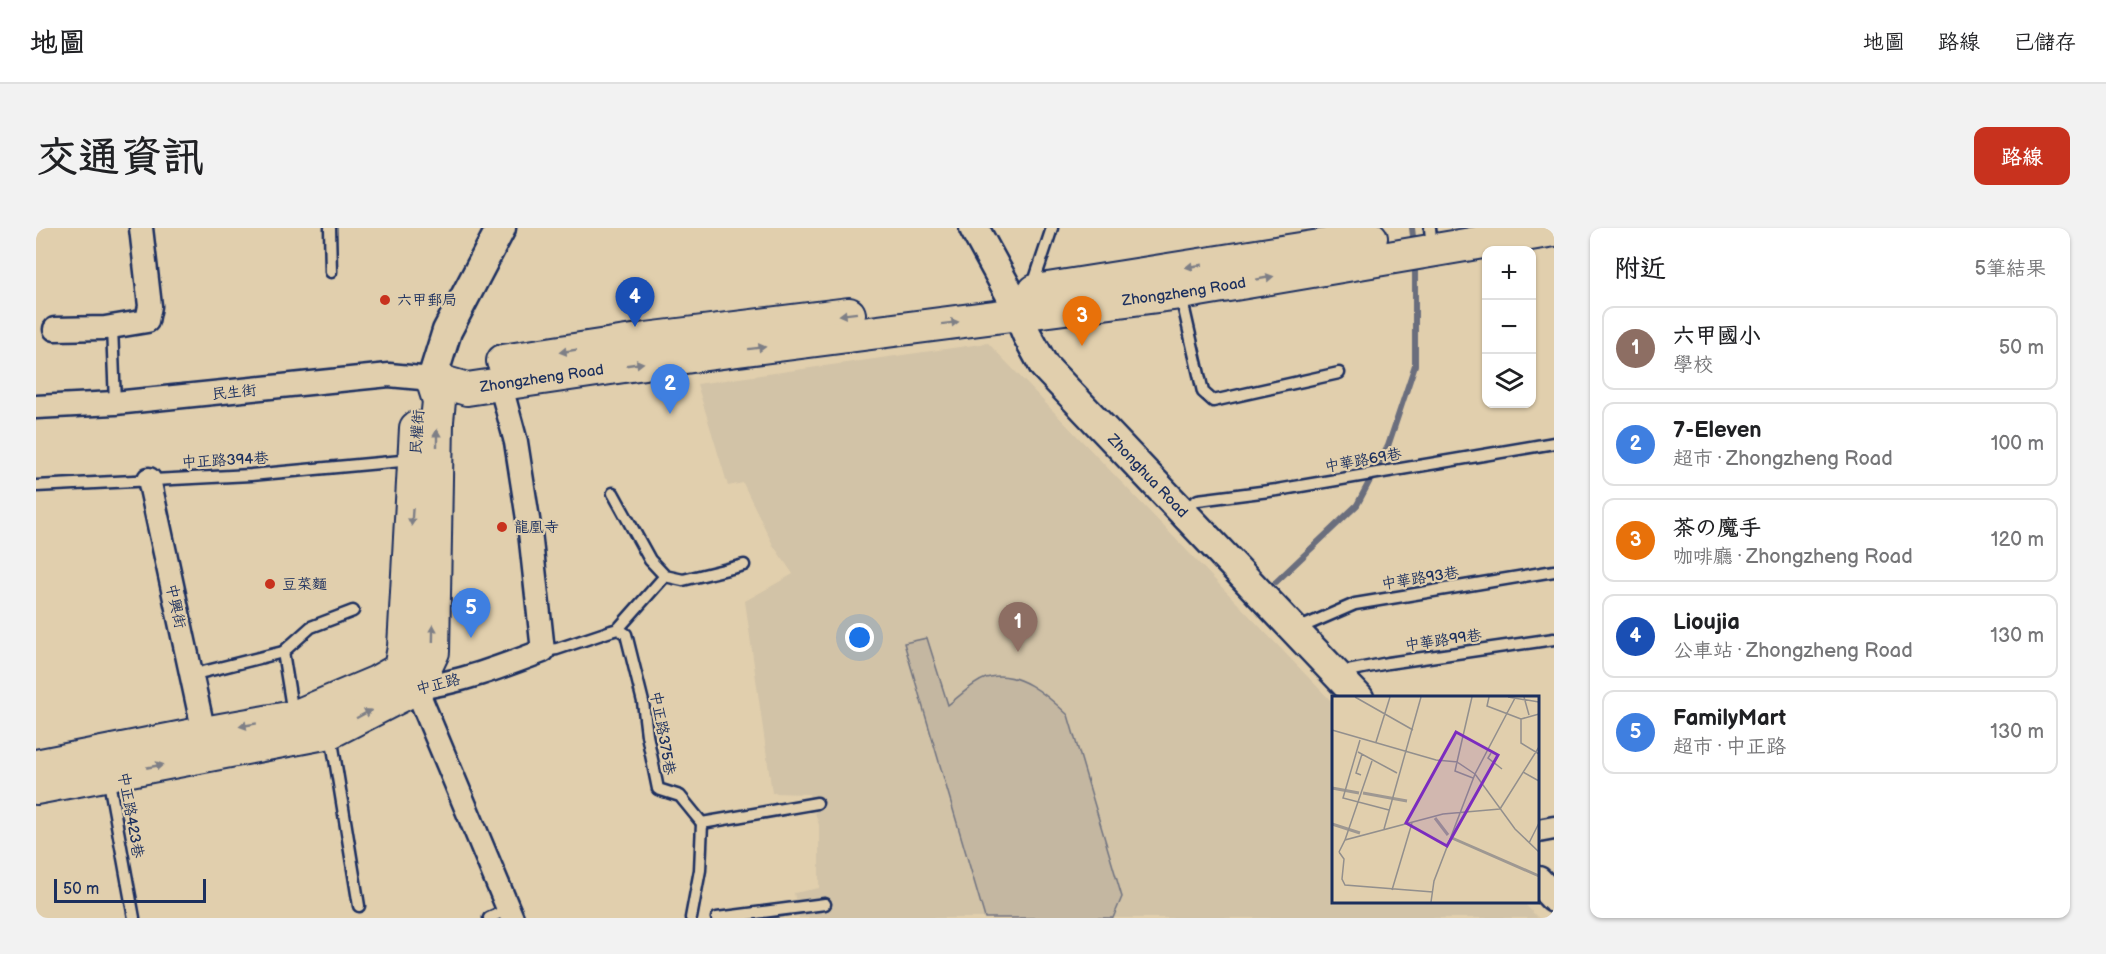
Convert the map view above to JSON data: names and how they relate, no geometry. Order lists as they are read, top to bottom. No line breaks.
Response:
{"streets":{"main road":["Zhongzheng Road","民權街","中正路"],"street":["民生街","Zhonghua Road","中興街"],"lane":["中正路394巷","中華路69巷","中華路93巷","中華路99巷","中正路375巷","中正路423巷"]},"crossings":[["Zhongzheng Road","民生街"],["Zhongzheng Road","民權街"],["Zhongzheng Road","Zhonghua Road"],["民生街","民權街"],["民權街","中正路394巷"],["民權街","中正路"],["中正路394巷","中興街"],["中華路69巷","Zhonghua Road"],["Zhonghua Road","中華路93巷"],["Zhonghua Road","中華路99巷"],["中興街","中正路"],["中正路","中正路423巷"]],"places":["六甲郵局","龍凰寺","豆菜麵"],"scale_bar":"50 m","page":{"header":"地圖","nav":["地圖","路線","已儲存"],"buttons":"路線","title":"交通資訊","heading":["附近","5筆結果"],"map_buttons":["+","−"],"pins":["4","3","2","5","1"],"list":[{"mark":"1","name":"六甲國小","note":"學校","value":"50 m"},{"mark":"2","name":"7-Eleven","note":"超市 · Zhongzheng Road","value":"100 m"},{"mark":"3","name":"茶の魔手","note":"咖啡廳 · Zhongzheng Road","value":"120 m"},{"mark":"4","name":"Lioujia","note":"公車站 · Zhongzheng Road","value":"130 m"},{"mark":"5","name":"FamilyMart","note":"超市 · 中正路","value":"130 m"}],"scale":"50 m"}}
